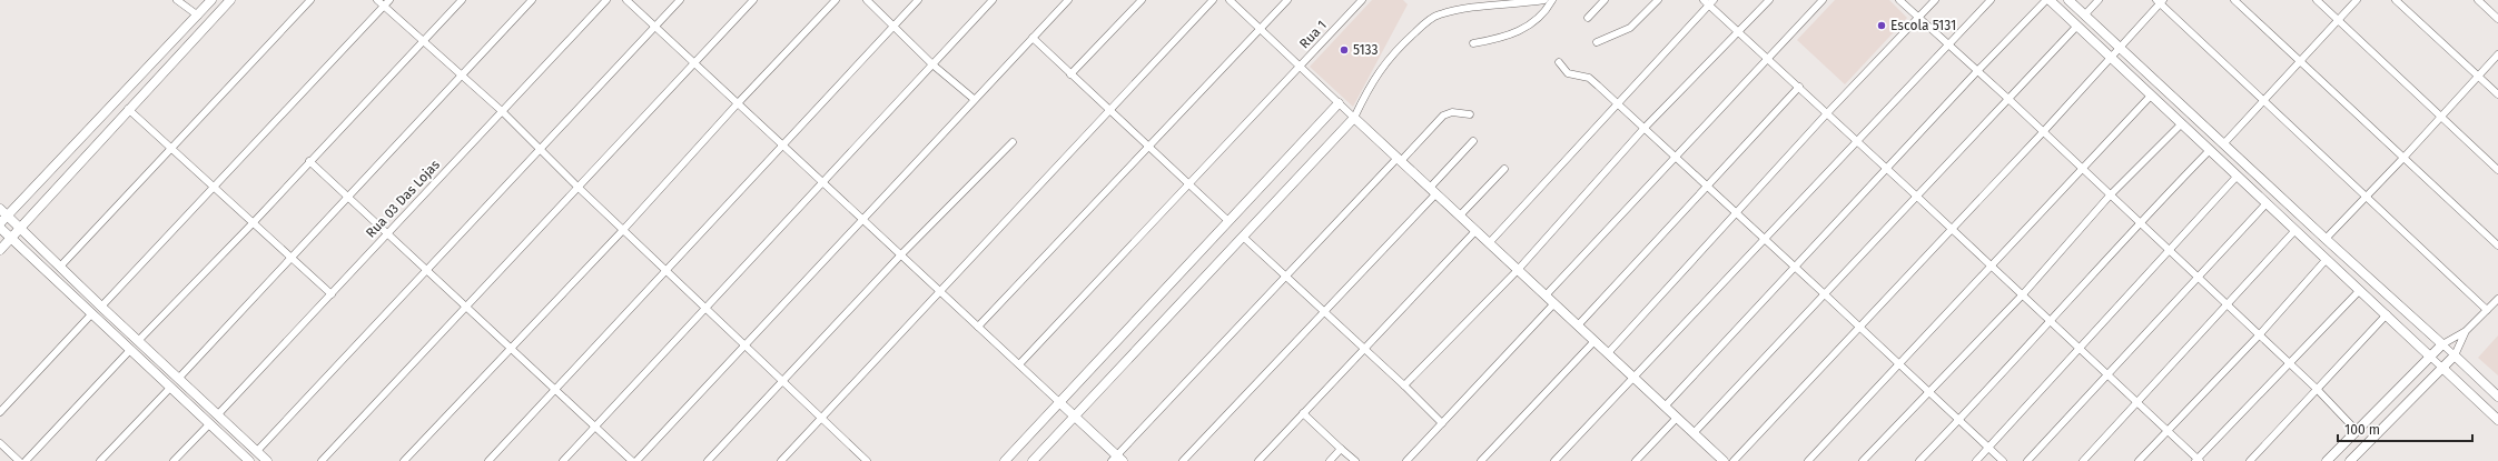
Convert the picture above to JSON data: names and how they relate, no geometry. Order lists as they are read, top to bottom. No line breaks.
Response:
{"streets":{"street":["Rua 1","Rua 03 Das Lojas"]},"places":["Escola 5131","5133"],"scale_bar":"100 m"}
